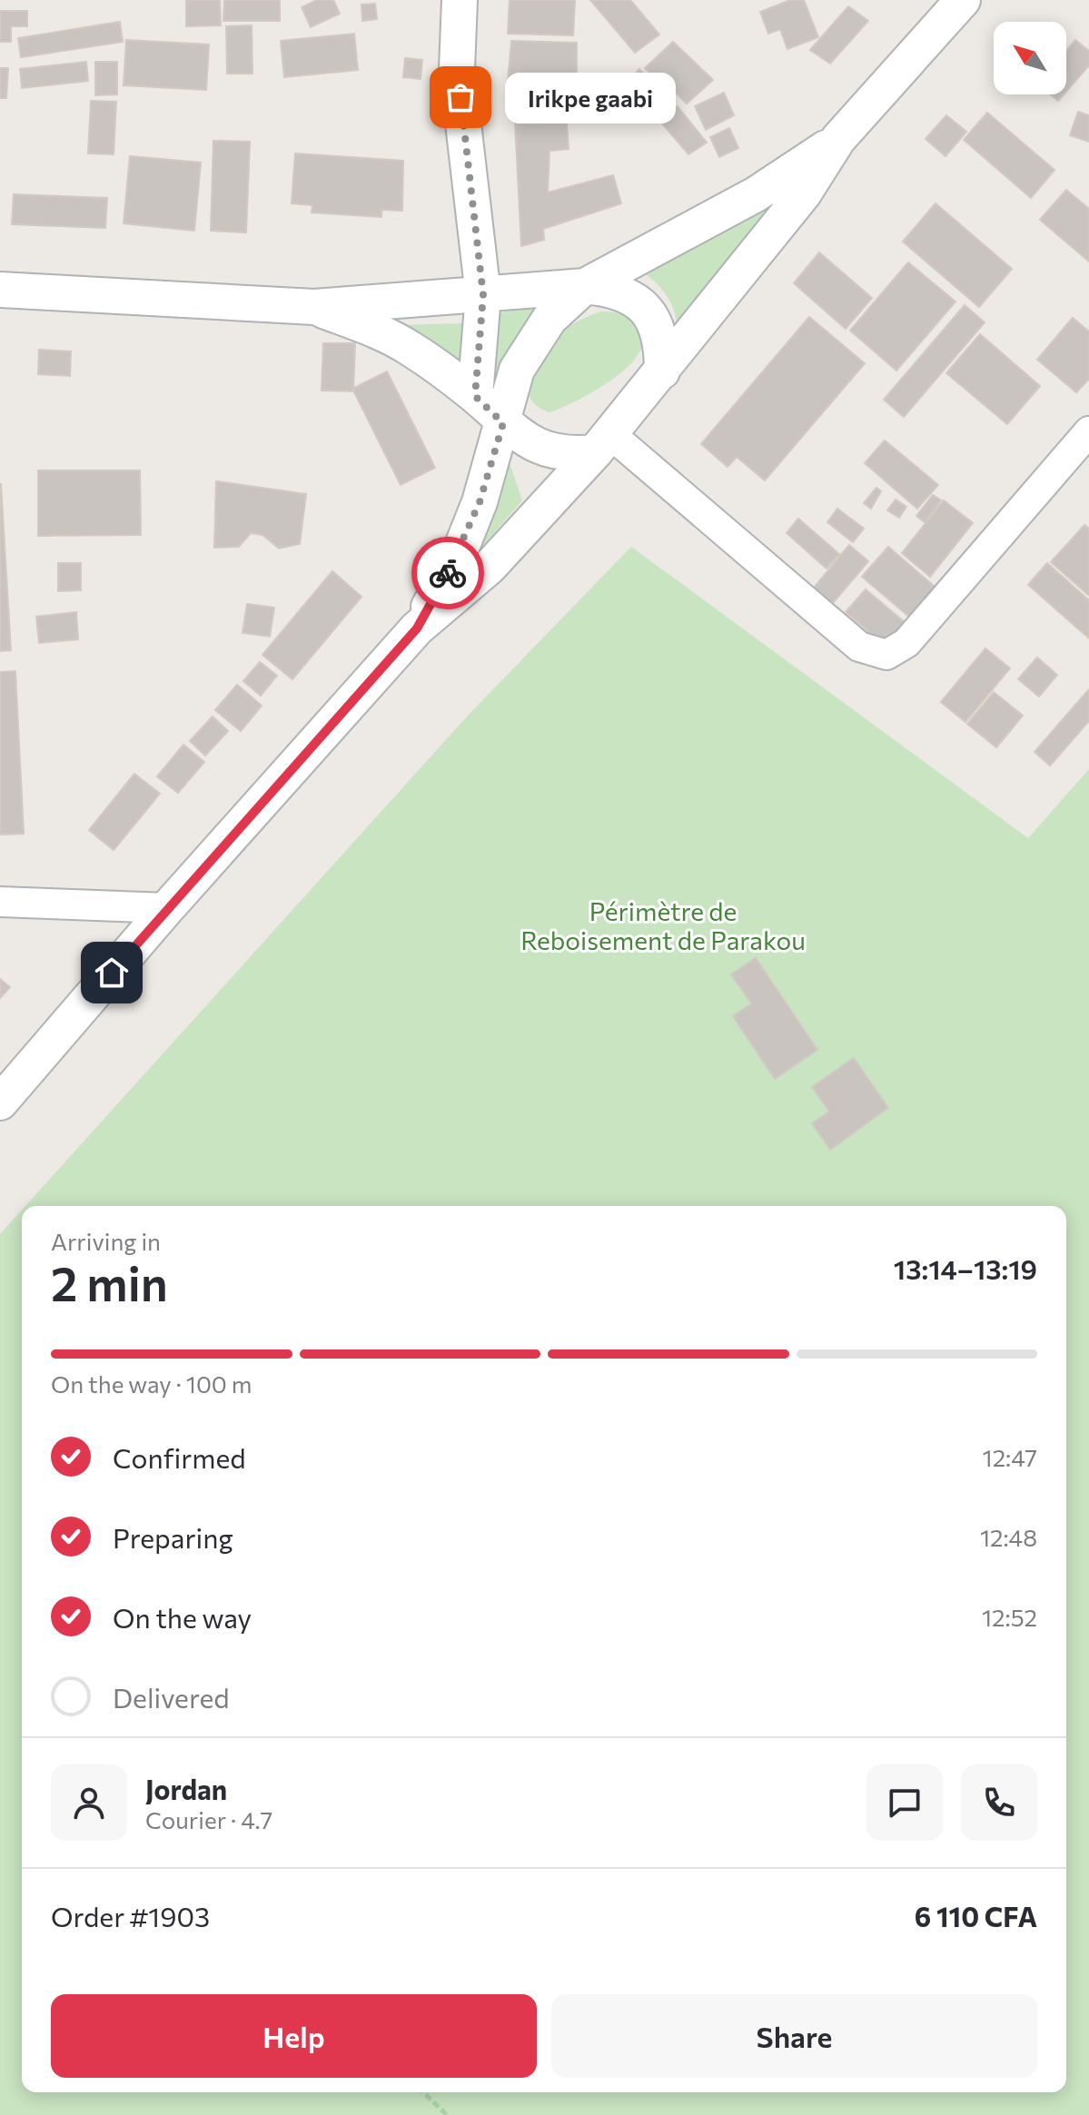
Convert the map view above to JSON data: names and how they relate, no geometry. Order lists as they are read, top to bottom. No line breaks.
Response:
{"parks":["Périmètre de Reboisement de Parakou"],"places":["Irikpe gaabi"],"north":"top left","page":{"bubble":"Irikpe gaabi","heading":["2 min","Arriving in","13:14–13:19"],"panel":["Jordan","Courier · 4.7","Order #1903","6 110 CFA"],"bar":"On the way · 100 m","list":[["Confirmed","12:47"],["Preparing","12:48"],["On the way","12:52"],"Delivered"],"buttons":["Help","Share"]}}
